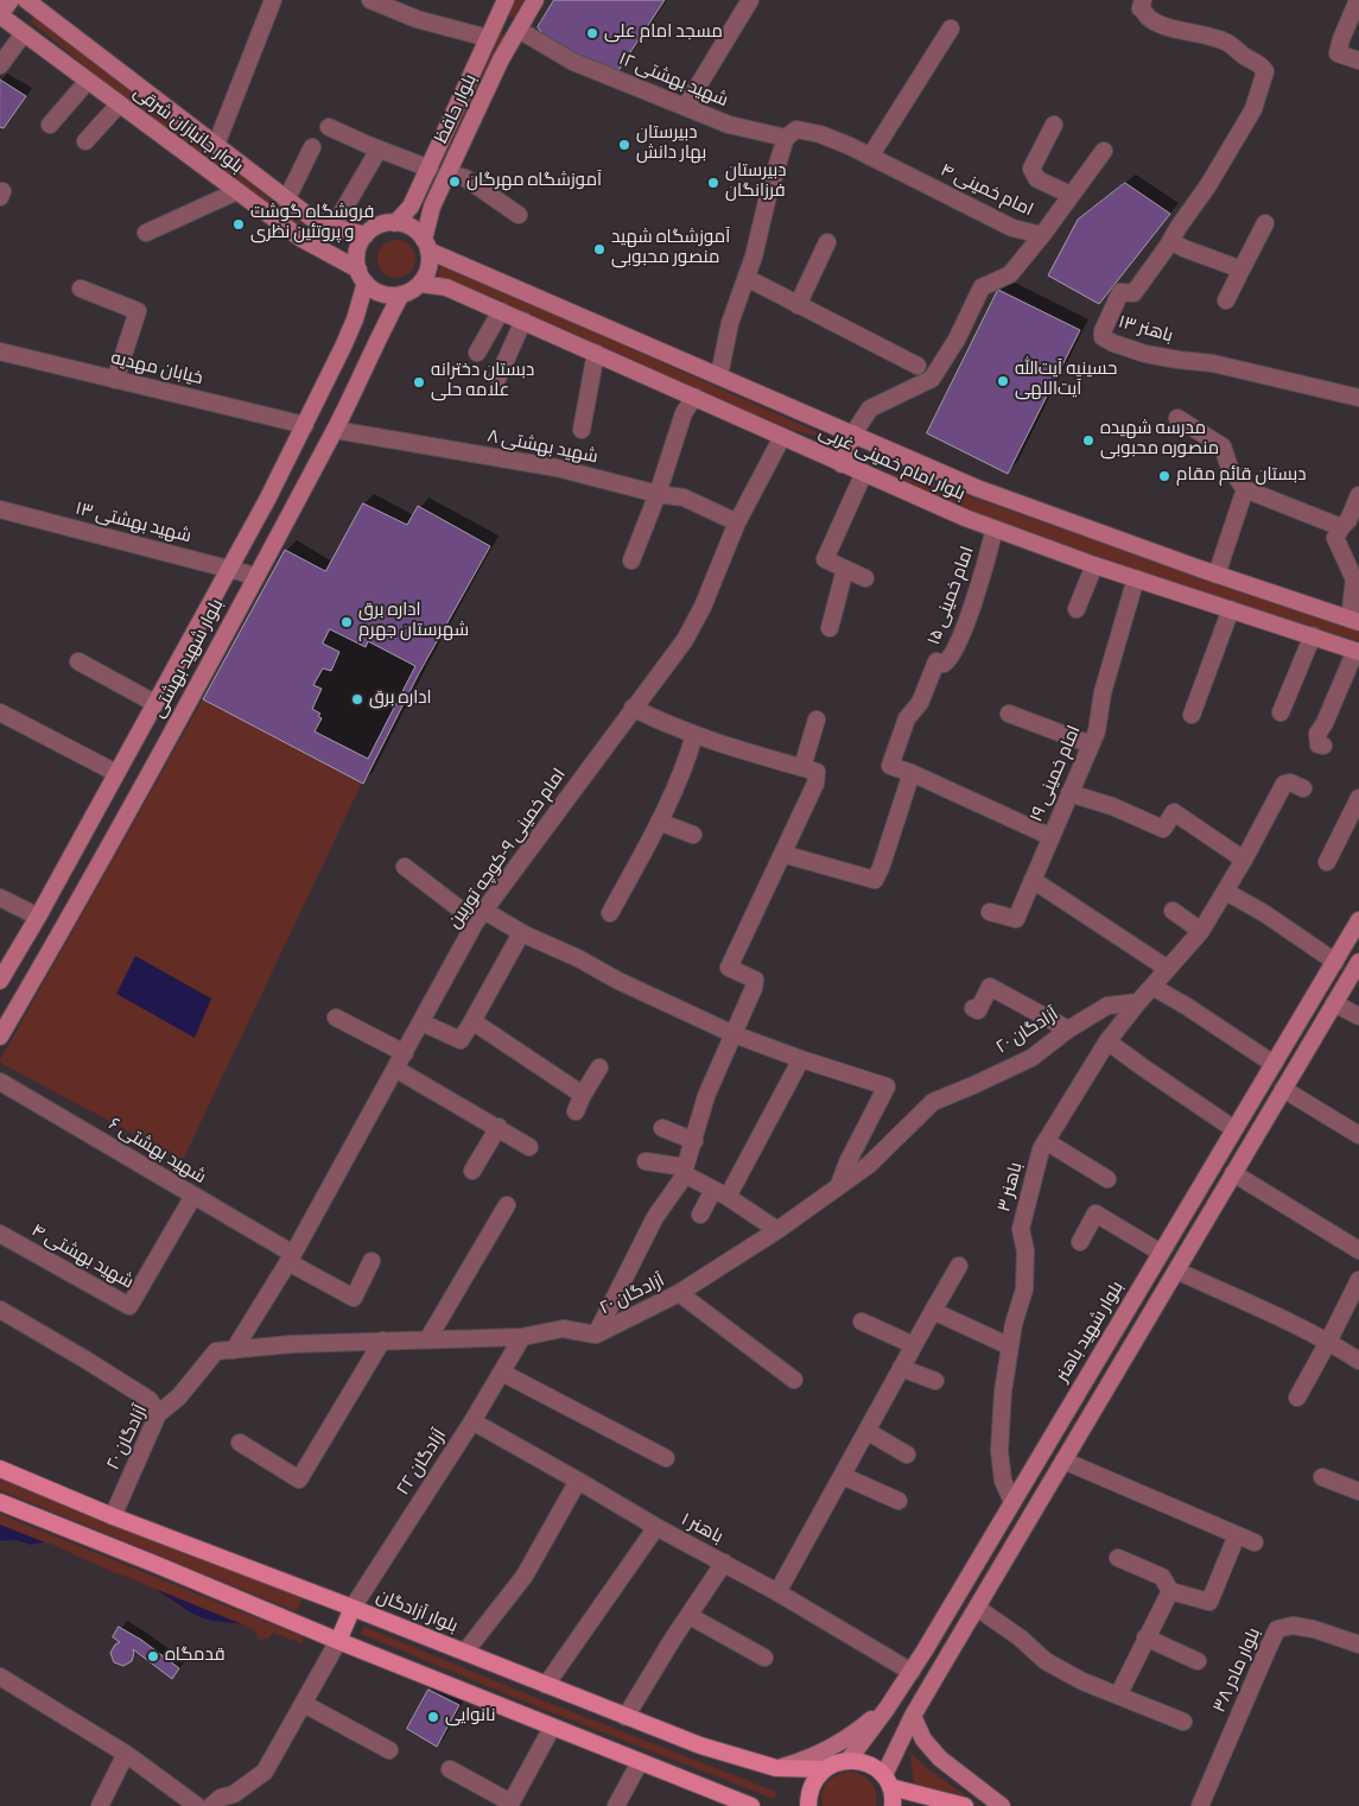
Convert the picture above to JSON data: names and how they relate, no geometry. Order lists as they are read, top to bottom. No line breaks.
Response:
{"streets":{"main road":["بلوار حافظ","بلوار جانبازان شرقی","بلوار امام خمینی غربی","بلوار شهید بهشتی","بلوار شهید باهنر","بلوار آزادگان"],"street":["شهید بهشتی ۱۲","امام خمینی ۴","باهنر ۱۳","خیابان مهدیه","شهید بهشتی ۸","شهید بهشتی ۱۳","امام خمینی ۱۵","امام خمینی ۱۹","امام خمینی ۹-کوچه توربین","آزادگان ۲۰","شهید بهشتی ۶","باهنر ۳","شهید بهشتی ۴","آزادگان ۲۲","باهنر ۱","بلوار مادر ۳۸"]},"crossings":[["شهید بهشتی ۱۲","بلوار حافظ"],["شهید بهشتی ۱۲","امام خمینی ۴"],["بلوار حافظ","بلوار جانبازان شرقی"],["بلوار حافظ","بلوار امام خمینی غربی"],["بلوار حافظ","بلوار شهید بهشتی"],["بلوار جانبازان شرقی","بلوار امام خمینی غربی"],["بلوار جانبازان شرقی","بلوار شهید بهشتی"],["امام خمینی ۴","بلوار امام خمینی غربی"],["خیابان مهدیه","بلوار شهید بهشتی"],["شهید بهشتی ۸","بلوار شهید بهشتی"],["شهید بهشتی ۸","امام خمینی ۹-کوچه توربین"],["بلوار امام خمینی غربی","امام خمینی ۱۵"],["بلوار امام خمینی غربی","بلوار شهید بهشتی"],["بلوار امام خمینی غربی","امام خمینی ۱۹"],["بلوار امام خمینی غربی","امام خمینی ۹-کوچه توربین"],["شهید بهشتی ۱۳","بلوار شهید بهشتی"],["امام خمینی ۹-کوچه توربین","آزادگان ۲۰"],["امام خمینی ۹-کوچه توربین","شهید بهشتی ۶"],["آزادگان ۲۰","باهنر ۳"],["آزادگان ۲۰","آزادگان ۲۲"],["آزادگان ۲۰","بلوار آزادگان"],["شهید بهشتی ۶","شهید بهشتی ۴"],["باهنر ۳","بلوار شهید باهنر"],["بلوار شهید باهنر","باهنر ۱"],["آزادگان ۲۲","باهنر ۱"],["آزادگان ۲۲","بلوار آزادگان"]],"places":["مسجد امام علی","دبیرستان بهار دانش","آموزشگاه مهرگان","دبیرستان فرزانگان","فروشگاه گوشت و پروتئین نظری","آموزشگاه شهید منصور محبوبی","حسینیه آیت‌الله آیت‌اللهی","دبستان دخترانه علامه حلی","مدرسه شهیده منصوره محبوبی","دبستان قائم مقام","اداره برق شهرستان جهرم","اداره برق","قدمگاه","نانوایی"]}
